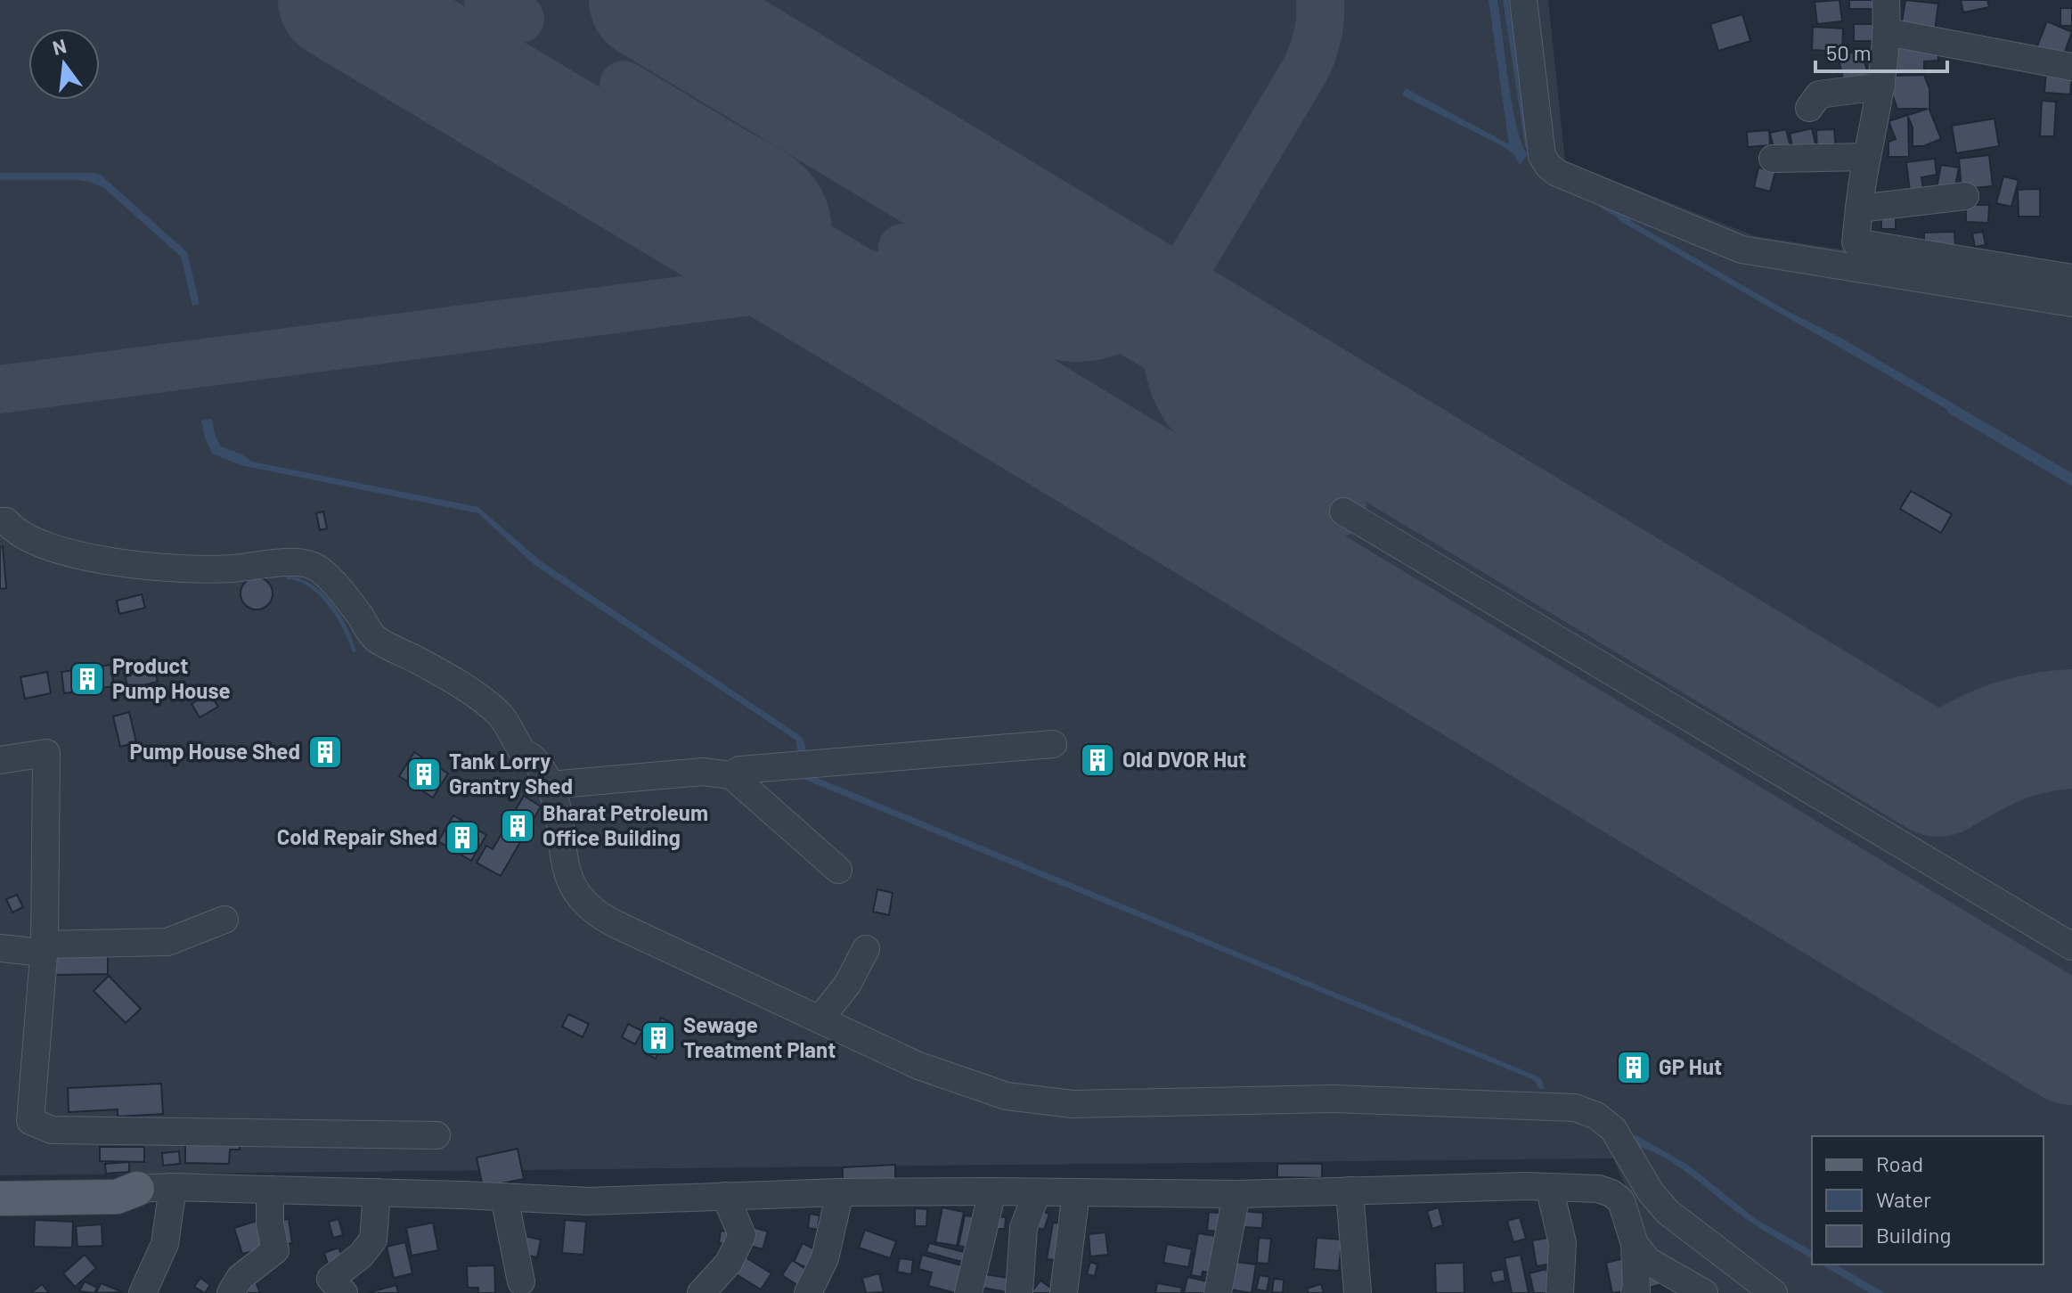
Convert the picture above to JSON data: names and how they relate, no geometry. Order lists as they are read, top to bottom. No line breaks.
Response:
{"places":{"building":["Product Pump House","Pump House Shed","Old DVOR Hut","Tank Lorry Grantry Shed","Bharat Petroleum Office Building","Cold Repair Shed","Sewage Treatment Plant","GP Hut"]},"legend":["Road","Water","Building"],"scale_bar":"50 m","north":"top"}
